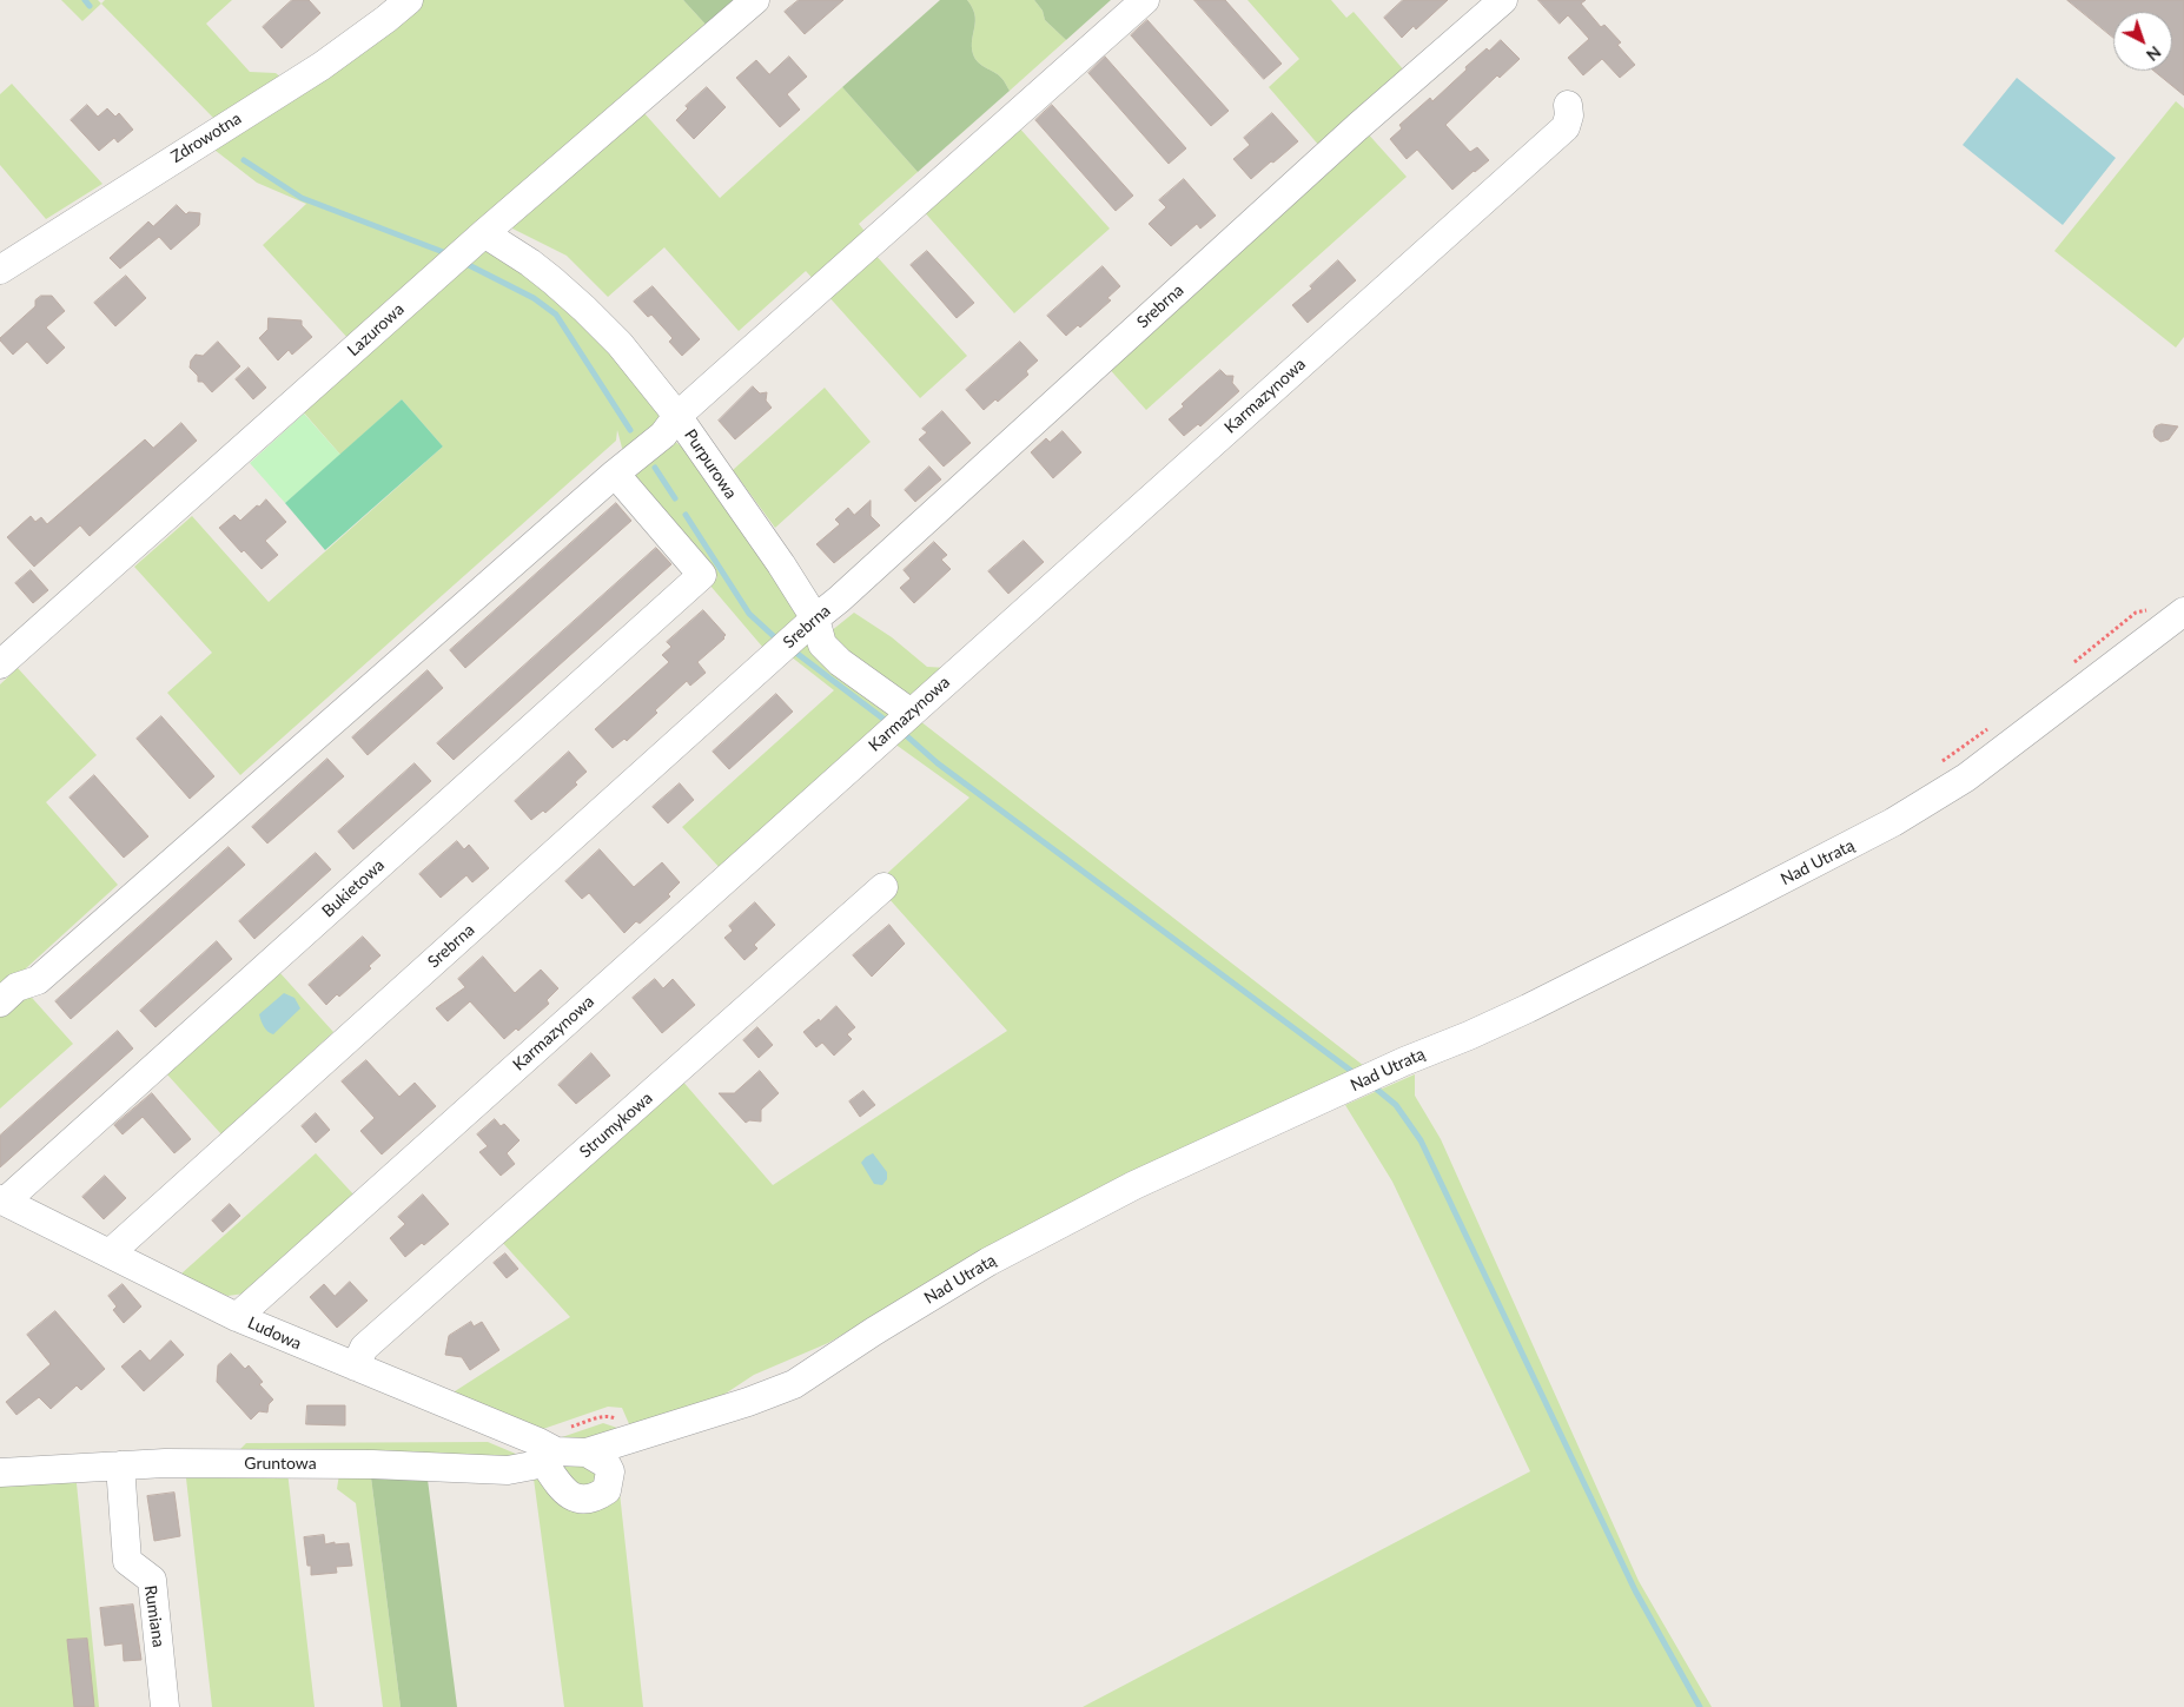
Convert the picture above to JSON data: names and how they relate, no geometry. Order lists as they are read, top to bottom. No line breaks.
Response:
{"streets":{"street":["Zdrowotna","Srebrna","Lazurowa","Karmazynowa","Purpurowa","Nad Utratą","Bukietowa","Strumykowa","Ludowa","Gruntowa","Rumiana"]},"crossings":[["Srebrna","Purpurowa"],["Srebrna","Ludowa"],["Lazurowa","Purpurowa"],["Karmazynowa","Purpurowa"],["Karmazynowa","Ludowa"],["Nad Utratą","Ludowa"],["Nad Utratą","Gruntowa"],["Bukietowa","Ludowa"],["Strumykowa","Ludowa"],["Ludowa","Gruntowa"],["Gruntowa","Rumiana"]],"north":"bottom right"}
